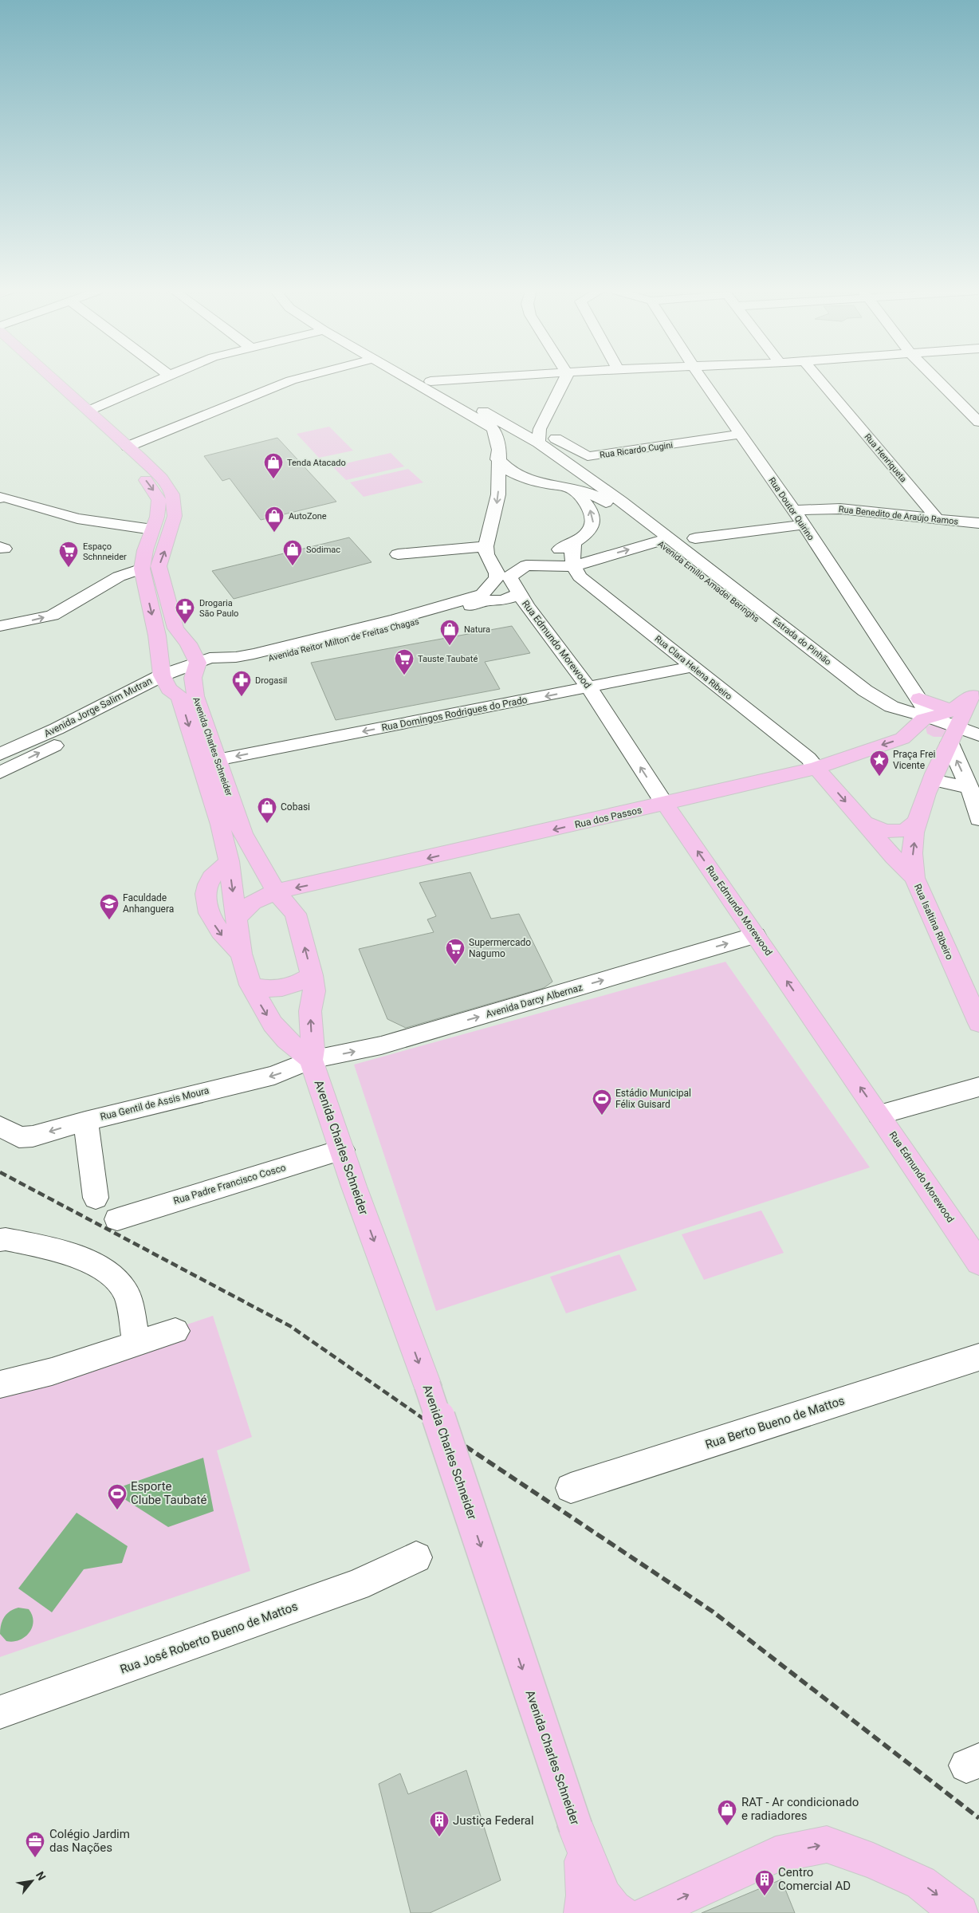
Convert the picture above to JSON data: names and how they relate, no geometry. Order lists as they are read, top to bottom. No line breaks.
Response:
{"streets":{"main road":["Rua Edmundo Morewood","Avenida Charles Schneider","Rua dos Passos","Rua Isaltina Ribeiro"],"street":["Rua Ricardo Cugini","Rua Henriqueta","Rua Doutor Quirino","Rua Benedito de Araújo Ramos","Avenida Emílio Amadei Beringhs","Avenida Reitor Milton de Freitas Chagas","Estrada do Pinhão","Rua Clara Helena Ribeiro","Avenida Jorge Salim Mutran","Rua Domingos Rodrigues do Prado","Avenida Darcy Albernaz","Rua Gentil de Assis Moura","Rua Padre Francisco Cosco","Rua Berto Bueno de Mattos","Rua José Roberto Bueno de Mattos"]},"crossings":[["Rua Ricardo Cugini","Rua Doutor Quirino"],["Rua Ricardo Cugini","Estrada do Pinhão"],["Rua Henriqueta","Rua Benedito de Araújo Ramos"],["Rua Doutor Quirino","Rua Benedito de Araújo Ramos"],["Rua Doutor Quirino","Estrada do Pinhão"],["Rua Doutor Quirino","Rua dos Passos"],["Avenida Emílio Amadei Beringhs","Rua dos Passos"],["Avenida Reitor Milton de Freitas Chagas","Rua Edmundo Morewood"],["Avenida Reitor Milton de Freitas Chagas","Avenida Jorge Salim Mutran"],["Avenida Reitor Milton de Freitas Chagas","Avenida Charles Schneider"],["Estrada do Pinhão","Rua dos Passos"],["Estrada do Pinhão","Rua Isaltina Ribeiro"],["Rua Edmundo Morewood","Rua Domingos Rodrigues do Prado"],["Rua Edmundo Morewood","Rua dos Passos"],["Rua Edmundo Morewood","Avenida Darcy Albernaz"],["Rua Clara Helena Ribeiro","Rua Domingos Rodrigues do Prado"],["Rua Clara Helena Ribeiro","Rua dos Passos"],["Avenida Jorge Salim Mutran","Avenida Charles Schneider"],["Rua Domingos Rodrigues do Prado","Avenida Charles Schneider"],["Avenida Charles Schneider","Rua dos Passos"],["Avenida Charles Schneider","Avenida Darcy Albernaz"],["Avenida Charles Schneider","Rua Gentil de Assis Moura"],["Avenida Charles Schneider","Rua Padre Francisco Cosco"],["Avenida Darcy Albernaz","Rua Gentil de Assis Moura"]],"one_way":["Rua Edmundo Morewood","Rua dos Passos","Avenida Darcy Albernaz","Rua Gentil de Assis Moura"],"places":{"shop":["Tenda Atacado","AutoZone","Sodimac","Natura","Cobasi","RAT - Ar condicionado e radiadores"],"supermarket":["Espaço Schnneider","Tauste Taubaté","Supermercado Nagumo"],"pharmacy":["Drogaria São Paulo","Drogasil"],"place":["Praça Frei Vicente"],"school or university":["Faculdade Anhanguera"],"sports":["Estádio Municipal Félix Guisard","Esporte Clube Taubaté"],"building":["Justiça Federal","Centro Comercial AD"],"office":["Colégio Jardim das Nações"]},"north":"top right"}
